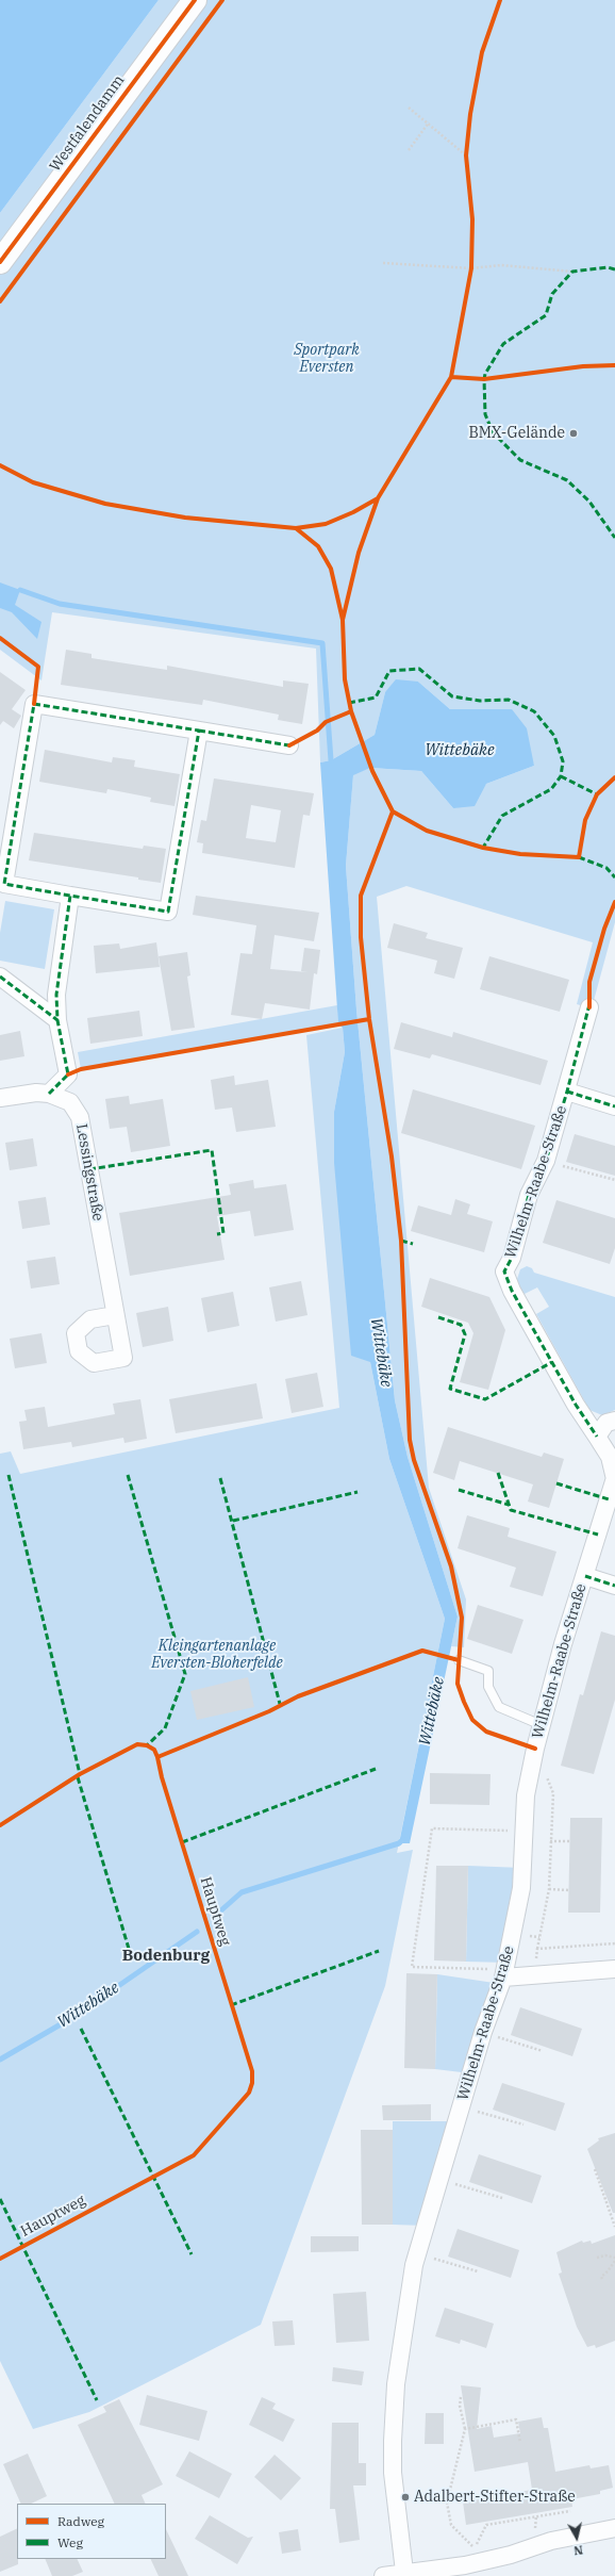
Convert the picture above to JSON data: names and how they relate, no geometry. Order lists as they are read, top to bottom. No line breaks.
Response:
{"streets":{"street":["Westfalendamm","Lessingstraße","Wilhelm-Raabe-Straße"],"cycle path":["Hauptweg"]},"districts":["Bodenburg"],"water":["Wittebäke"],"parks":["Sportpark Eversten","Kleingartenanlage Eversten-Bloherfelde"],"places":["BMX-Gelände","Adalbert-Stifter-Straße"],"legend":["Radweg","Weg"],"north":"bottom"}
